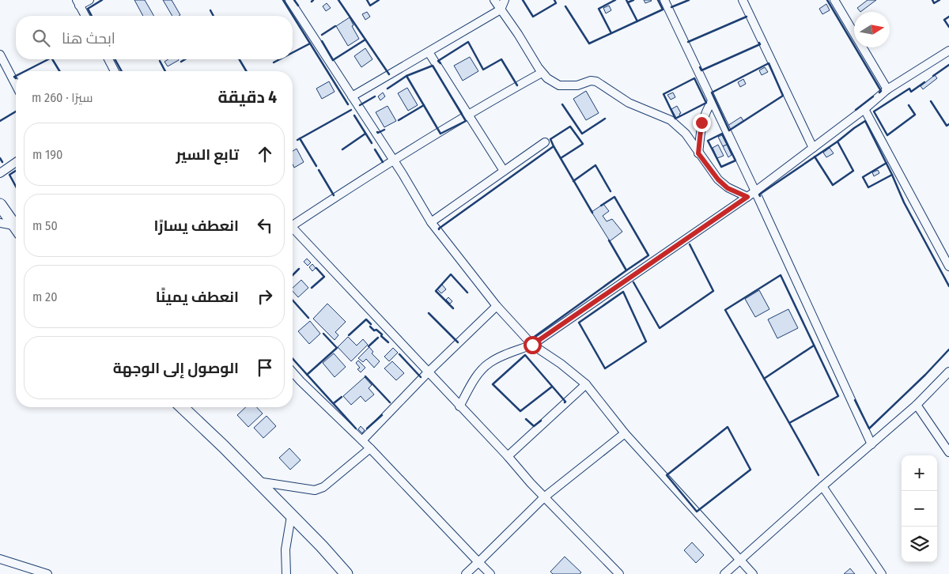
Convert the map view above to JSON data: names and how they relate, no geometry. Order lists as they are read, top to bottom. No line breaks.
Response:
{"north":"right","page":{"search":"ابحث هنا","heading":["4 دقيقة","سيرًا · 260 m"],"list":[["تابع السير","190 m"],["انعطف يسارًا","50 m"],["انعطف يمينًا","20 m"],"الوصول إلى الوجهة"],"map_buttons":["+","−"]}}
